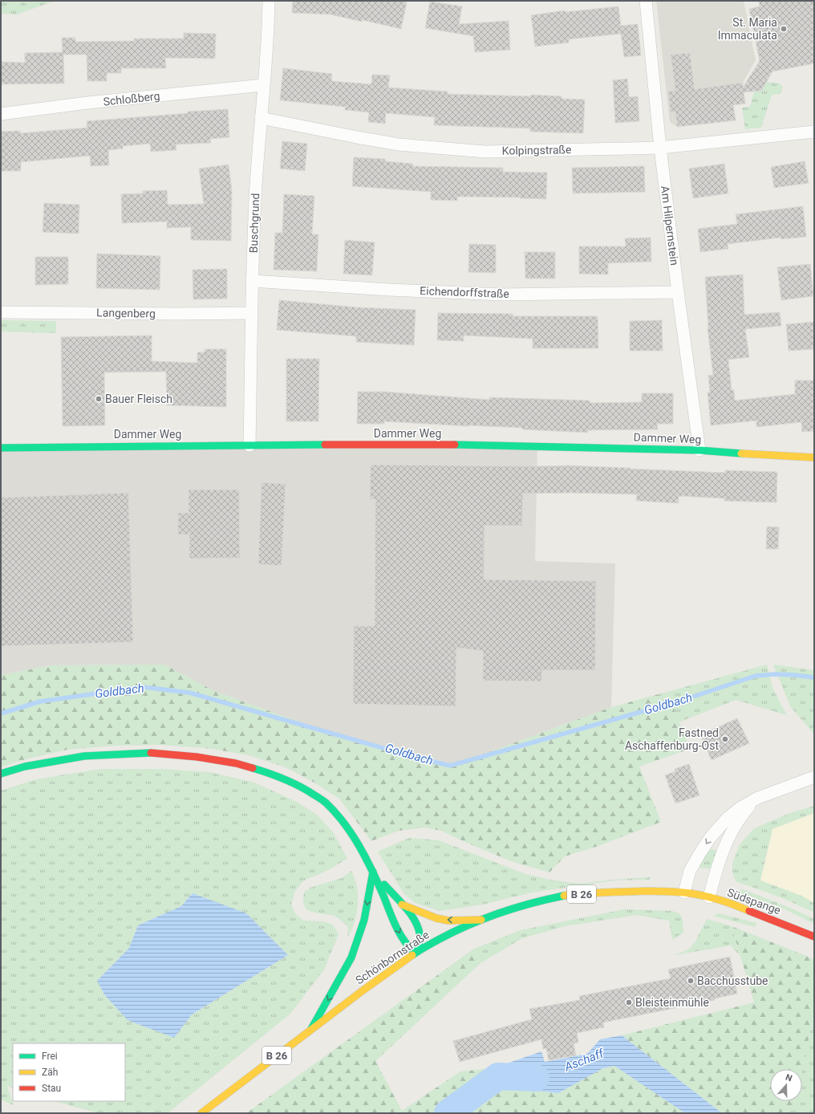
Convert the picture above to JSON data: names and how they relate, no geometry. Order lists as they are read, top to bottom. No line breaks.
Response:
{"streets":{"main road":["Dammer Weg","B 26","Südspange","Schönbornstraße"],"street":["Schloßberg","Kolpingstraße","Buschgrund","Am Hilpernstein","Eichendorffstraße","Langenberg"]},"crossings":[["Schloßberg","Buschgrund"],["Kolpingstraße","Buschgrund"],["Kolpingstraße","Am Hilpernstein"],["Buschgrund","Eichendorffstraße"],["Buschgrund","Langenberg"],["Buschgrund","Dammer Weg"],["Am Hilpernstein","Eichendorffstraße"],["Am Hilpernstein","Dammer Weg"],["Südspange","Schönbornstraße"]],"water":["Goldbach","Aschaff"],"places":["St. Maria Immaculata","Bauer Fleisch","Fastned Aschaffenburg-Ost","Bacchusstube","Bleisteinmühle"],"legend":["Frei","Zäh","Stau"],"north":"top"}
